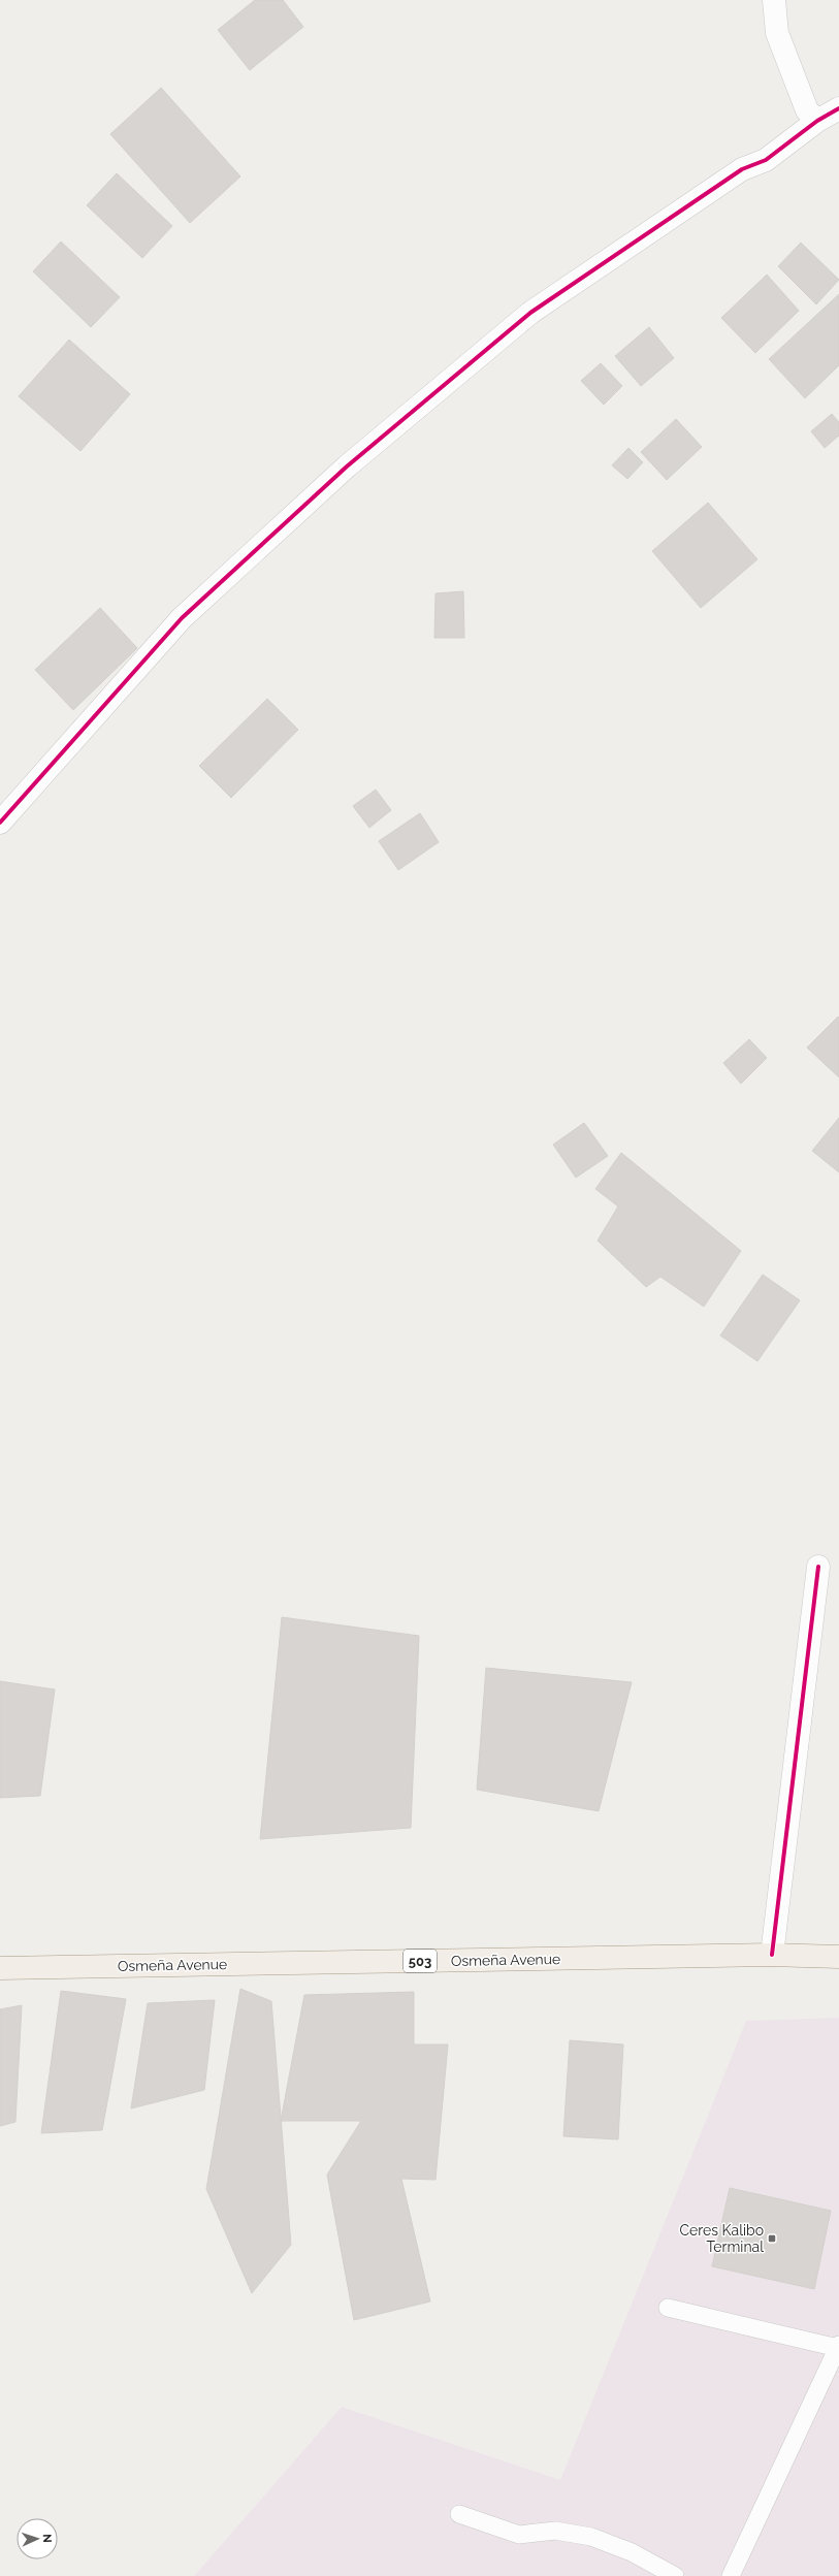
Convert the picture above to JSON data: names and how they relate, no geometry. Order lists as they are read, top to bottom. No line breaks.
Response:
{"streets":{"main road":["Osmeña Avenue","503"]},"places":{"transit":["Ceres Kalibo Terminal"]},"north":"right"}
